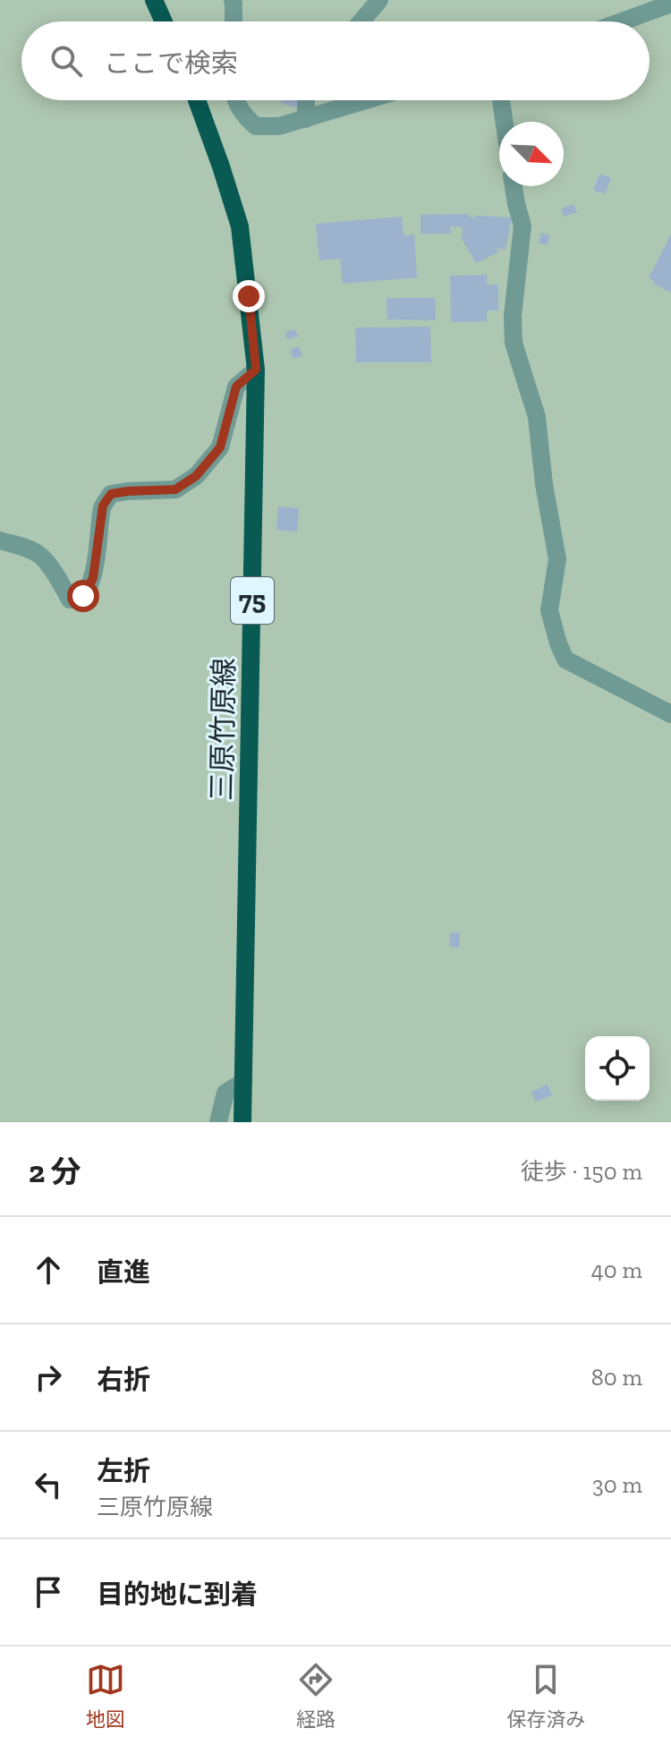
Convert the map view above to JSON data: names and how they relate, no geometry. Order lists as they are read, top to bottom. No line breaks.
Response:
{"streets":{"main road":["75","三原竹原線"]},"north":"bottom right","page":{"search":"ここで検索","heading":["2 分","徒歩 · 150 m"],"list":[["直進","40 m"],["右折","80 m"],["左折","三原竹原線","30 m"],"目的地に到着"],"nav":["地図","経路","保存済み"]}}
